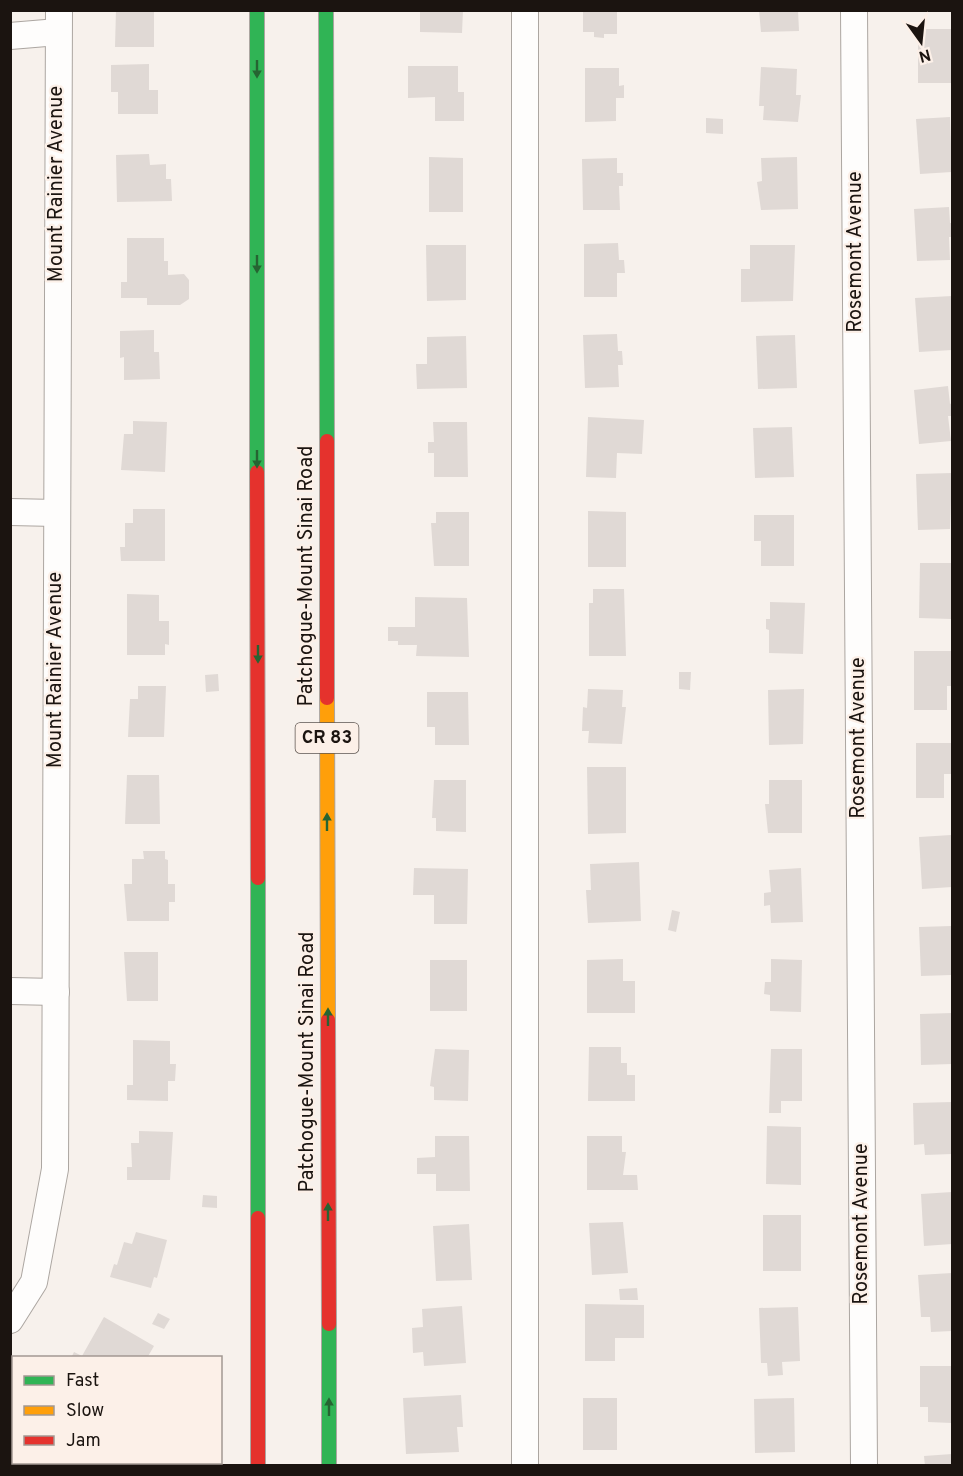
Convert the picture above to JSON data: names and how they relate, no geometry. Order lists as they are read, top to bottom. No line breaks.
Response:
{"streets":{"highway":["Patchogue-Mount Sinai Road","CR 83"],"street":["Mount Rainier Avenue","Rosemont Avenue"]},"legend":["Fast","Slow","Jam"],"north":"bottom"}
